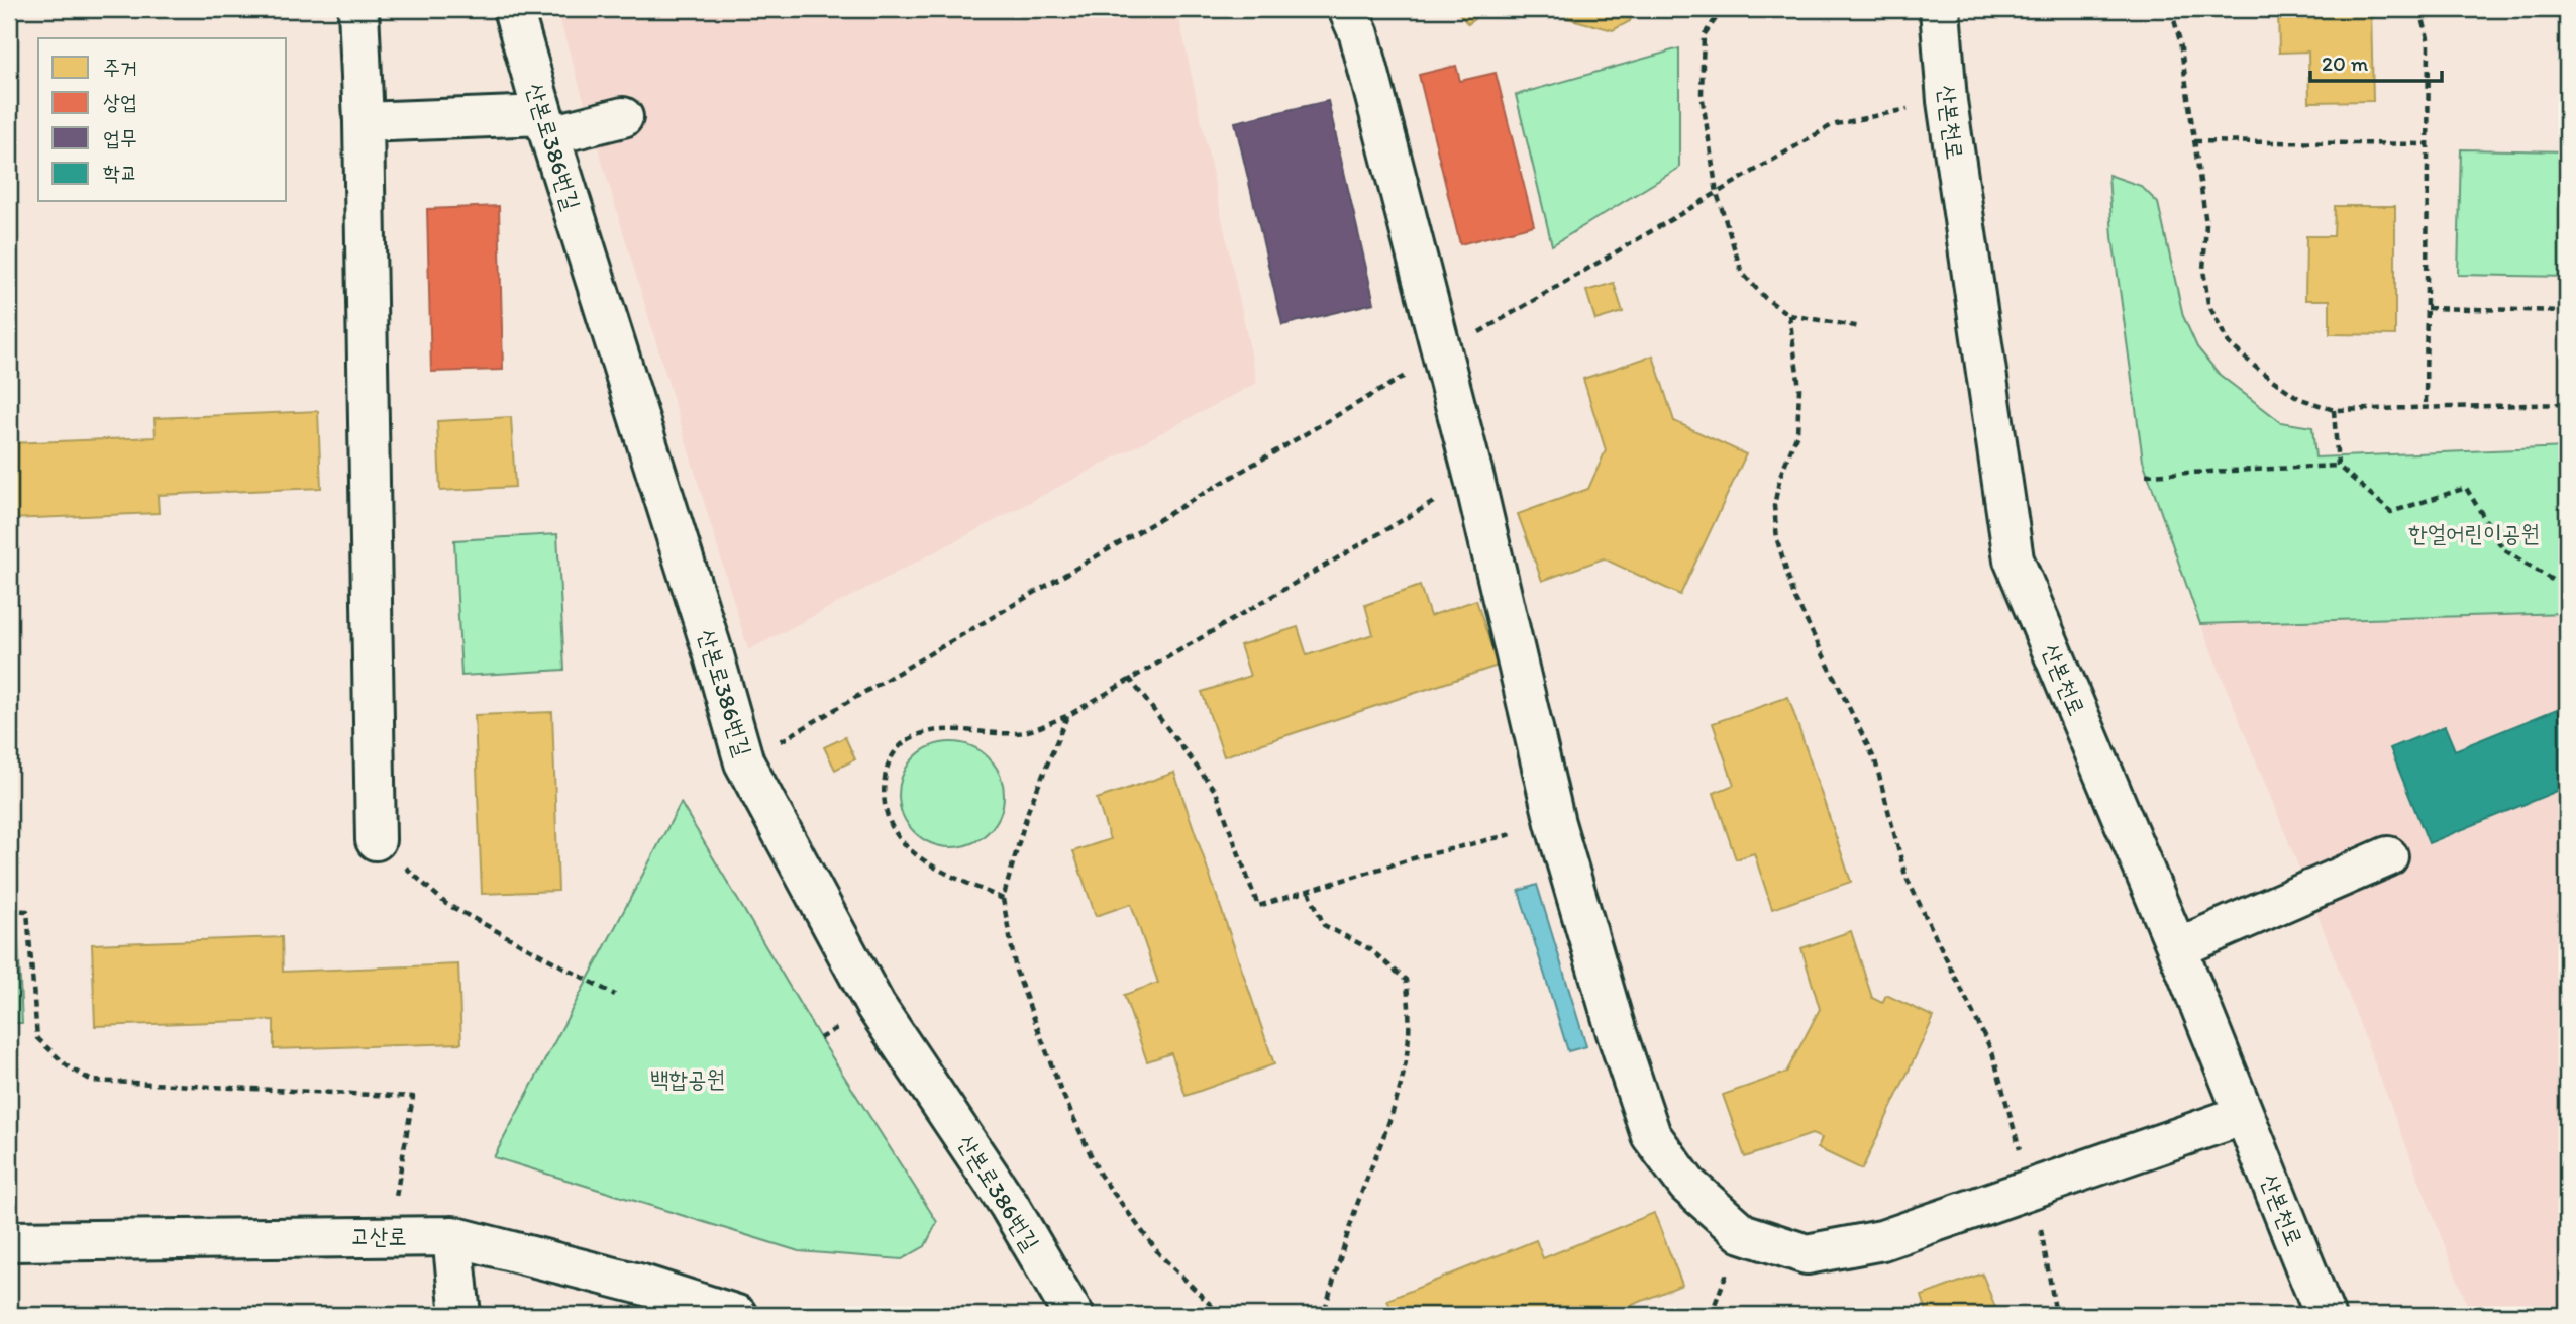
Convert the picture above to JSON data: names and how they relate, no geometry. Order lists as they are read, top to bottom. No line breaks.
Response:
{"streets":{"street":["산본천로","산본로386번길","고산로"]},"parks":["한얼어린이공원","백합공원"],"legend":["주거","상업","업무","학교"],"scale_bar":"20 m"}
